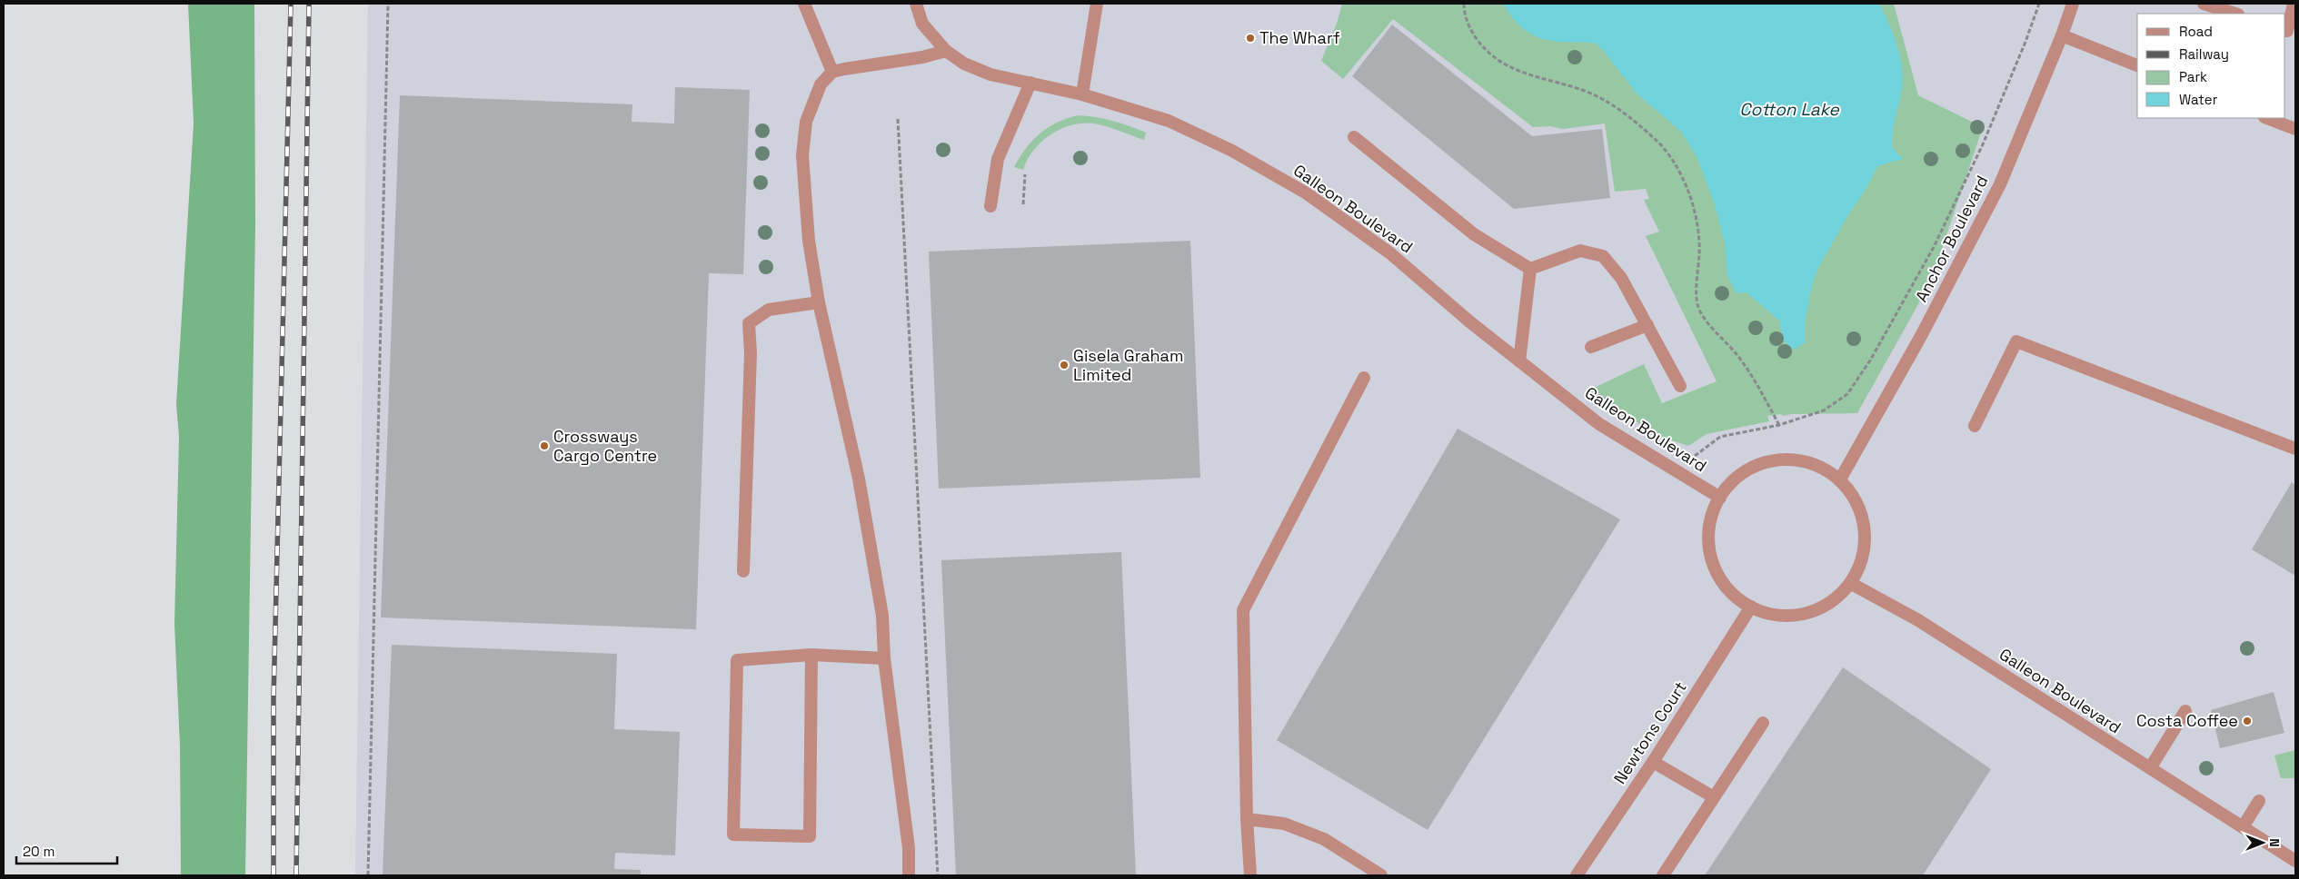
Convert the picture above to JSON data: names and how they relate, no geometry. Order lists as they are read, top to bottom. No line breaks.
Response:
{"streets":{"street":["Galleon Boulevard","Anchor Boulevard","Newtons Court"]},"crossings":[["Galleon Boulevard","Anchor Boulevard"],["Galleon Boulevard","Newtons Court"],["Anchor Boulevard","Newtons Court"]],"water":["Cotton Lake"],"places":["The Wharf","Gisela Graham Limited","Crossways Cargo Centre","Costa Coffee"],"legend":["Road","Railway","Park","Water"],"scale_bar":"20 m","north":"right"}
